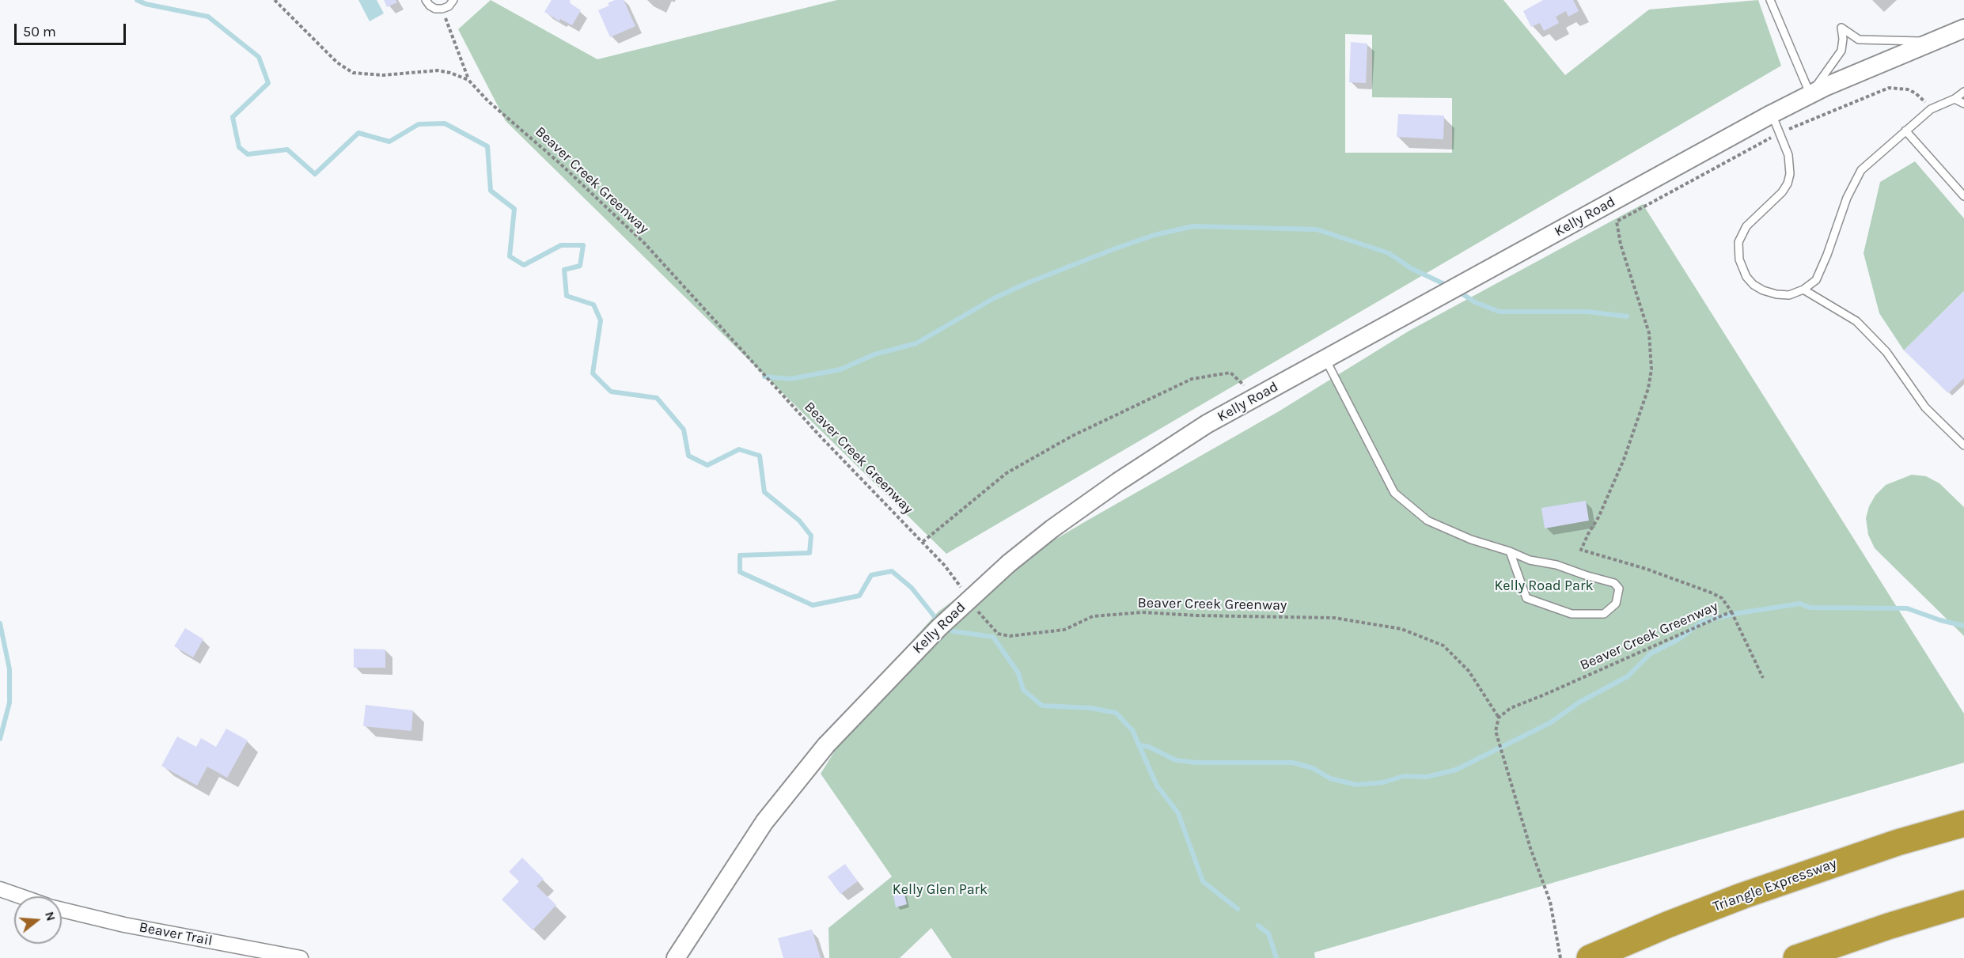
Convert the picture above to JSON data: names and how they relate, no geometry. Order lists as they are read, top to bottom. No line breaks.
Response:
{"streets":{"highway":["Triangle Expressway"],"street":["Kelly Road","Beaver Trail"],"path":["Beaver Creek Greenway"]},"parks":["Kelly Road Park","Kelly Glen Park"],"scale_bar":"50 m","north":"right"}
